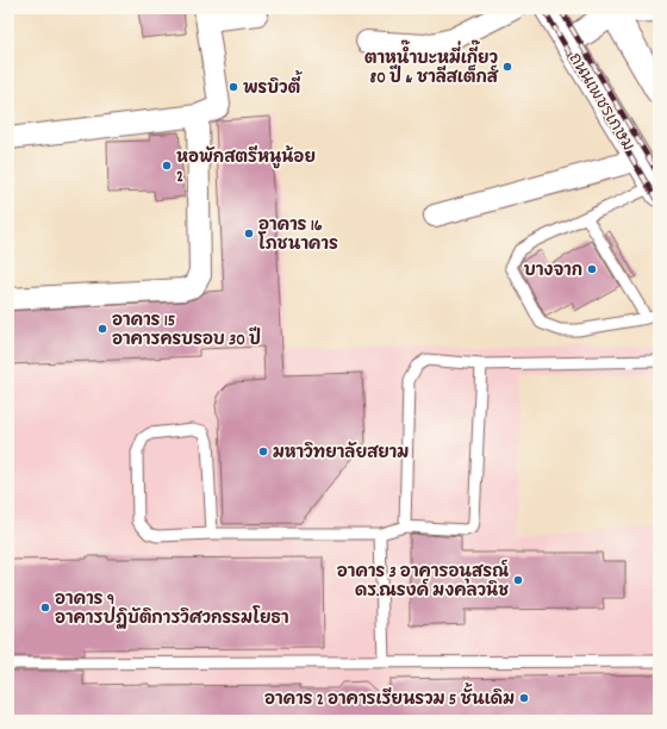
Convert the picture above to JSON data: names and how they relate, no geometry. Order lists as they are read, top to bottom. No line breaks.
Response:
{"streets":{"main road":["ถนนเพชรเกษม"]},"places":["ตาหน๊ำบะหมี่เกี๊ยว 80 ปี & ชาลีสเต็กส์","พรบิวตี้","หอพักสตรีหนูน้อย 2","อาคาร 16 โภชนาคาร","บางจาก","อาคาร 15 อาคารครบรอบ 30 ปี","มหาวิทยาลัยสยาม","อาคาร 3 อาคารอนุสรณ์ ดร.ณรงค์ มงคลวนิช","อาคาร 9 อาคารปฏิบัติการวิศวกรรมโยธา","อาคาร 2 อาคารเรียนรวม 5 ชั้นเดิม"]}
